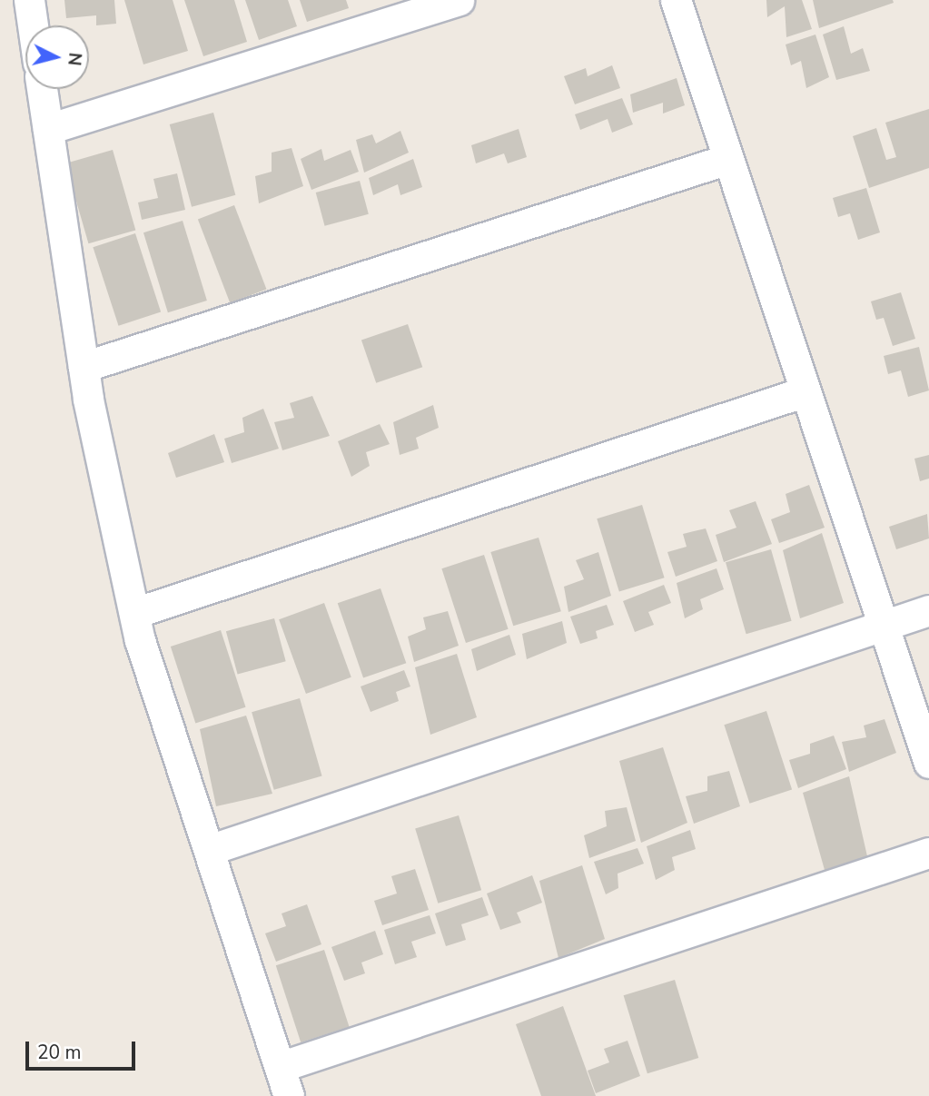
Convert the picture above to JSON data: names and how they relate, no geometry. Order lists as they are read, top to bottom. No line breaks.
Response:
{"scale_bar":"20 m","north":"right"}
